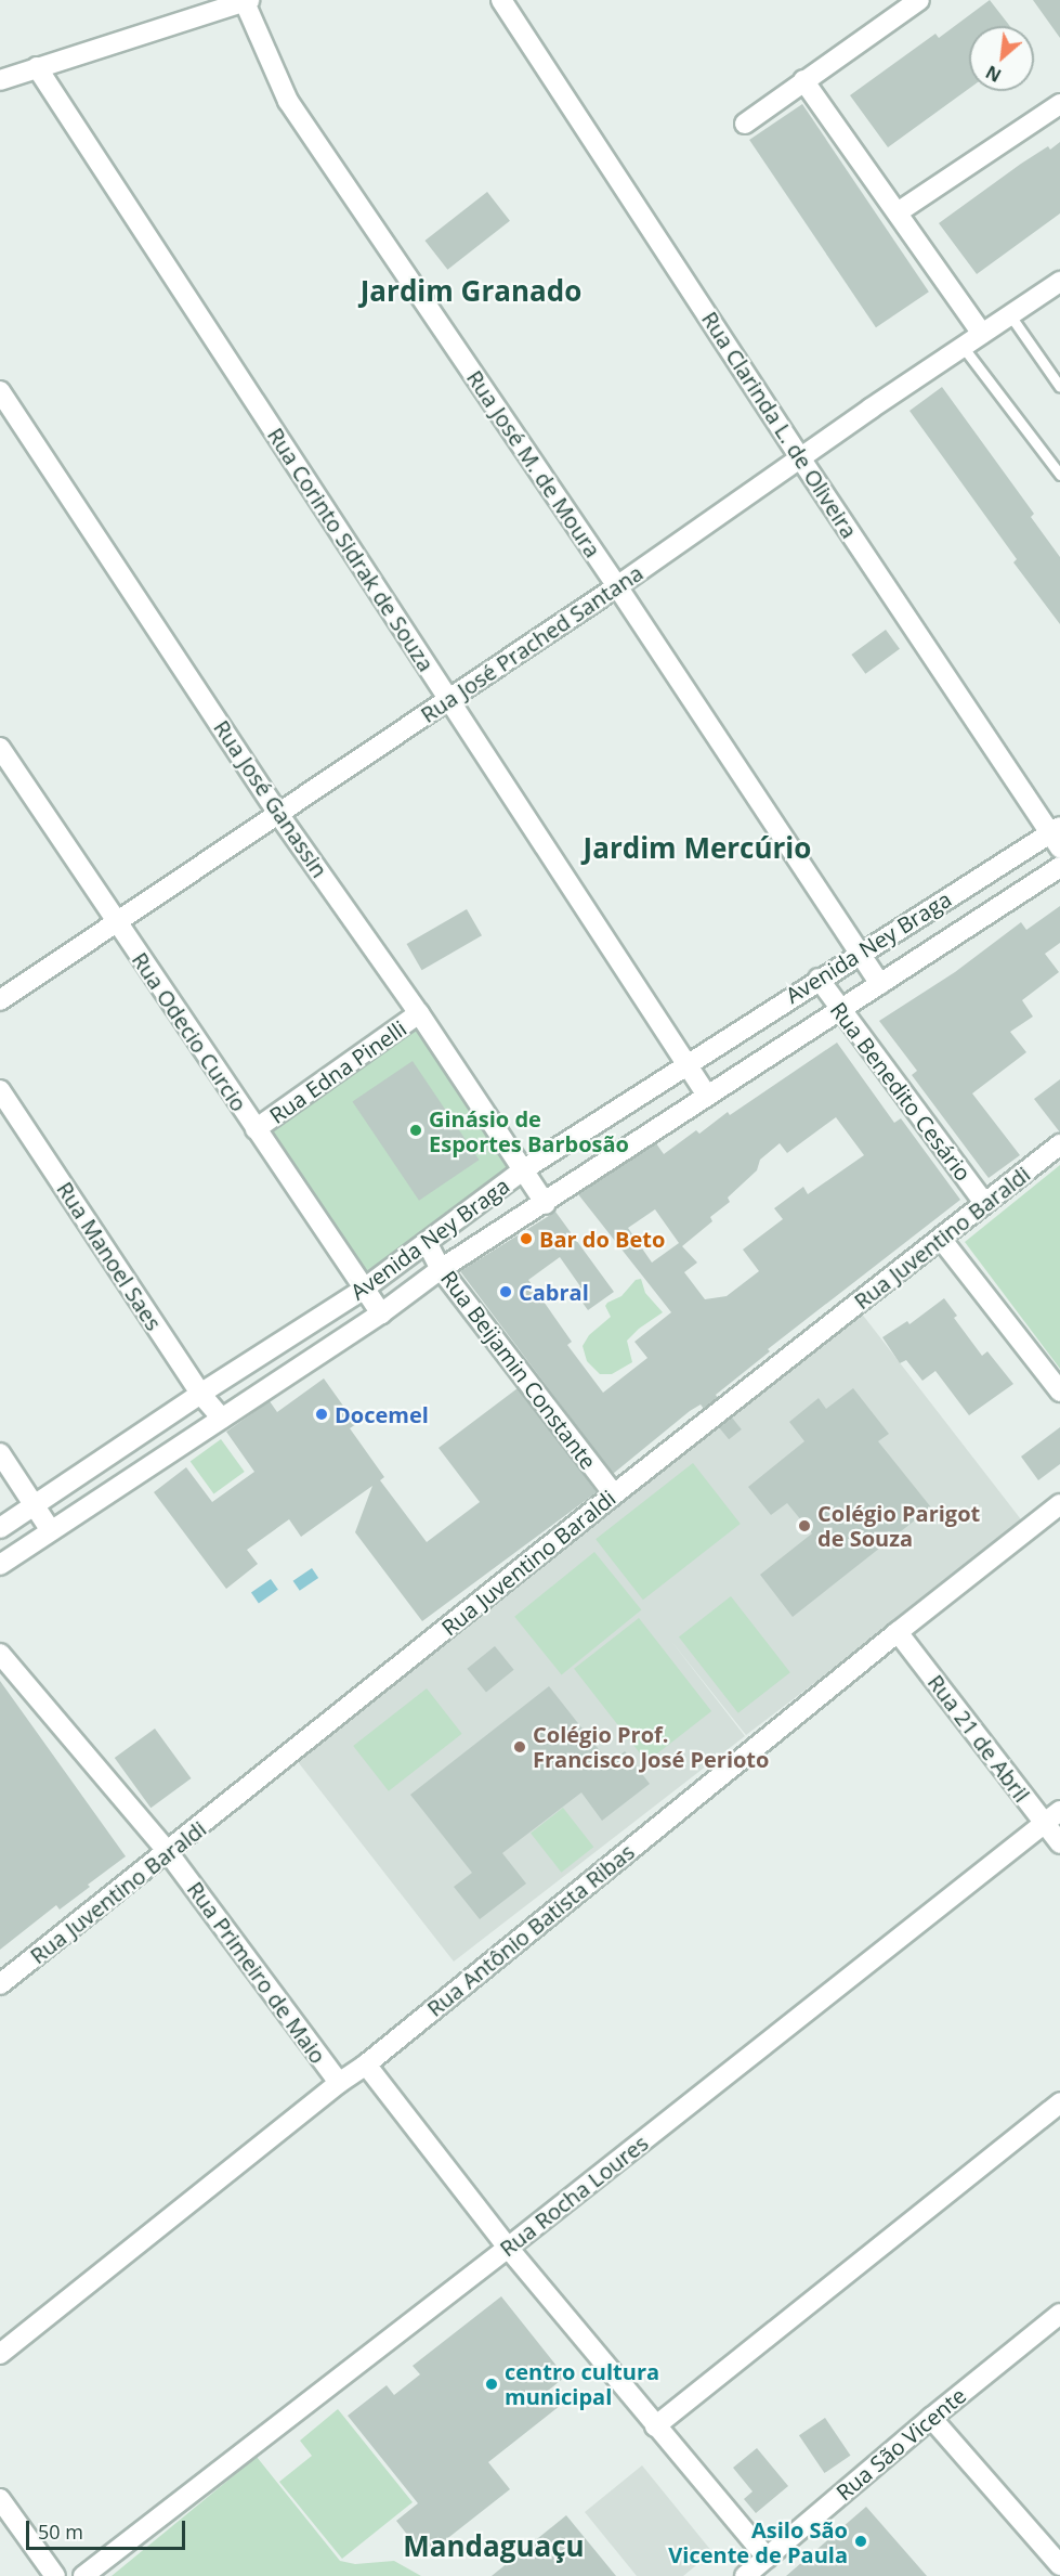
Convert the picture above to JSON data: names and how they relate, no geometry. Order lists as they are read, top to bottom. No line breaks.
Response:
{"streets":{"street":["Rua Clarinda L. de Oliveira","Rua José M. de Moura","Rua Corinto Sidrak de Souza","Rua José Prached Santana","Rua José Ganassin","Avenida Ney Braga","Rua Odecio Curcio","Rua Edna Pinelli","Rua Benedito Cesário","Rua Juventino Baraldi","Rua Manoel Saes","Rua Beijamin Constante","Rua 21 de Abril","Rua Antônio Batista Ribas","Rua Primeiro de Maio","Rua Rocha Loures","Rua São Vicente"]},"crossings":[["Rua Clarinda L. de Oliveira","Rua José Prached Santana"],["Rua Clarinda L. de Oliveira","Avenida Ney Braga"],["Rua José M. de Moura","Rua José Prached Santana"],["Rua José M. de Moura","Avenida Ney Braga"],["Rua Corinto Sidrak de Souza","Rua José Prached Santana"],["Rua Corinto Sidrak de Souza","Avenida Ney Braga"],["Rua José Prached Santana","Rua José Ganassin"],["Rua José Prached Santana","Rua Odecio Curcio"],["Rua José Ganassin","Avenida Ney Braga"],["Rua José Ganassin","Rua Edna Pinelli"],["Avenida Ney Braga","Rua Odecio Curcio"],["Avenida Ney Braga","Rua Benedito Cesário"],["Avenida Ney Braga","Rua Manoel Saes"],["Avenida Ney Braga","Rua Beijamin Constante"],["Rua Odecio Curcio","Rua Edna Pinelli"],["Rua Benedito Cesário","Rua Juventino Baraldi"],["Rua Juventino Baraldi","Rua Beijamin Constante"],["Rua Juventino Baraldi","Rua Primeiro de Maio"],["Rua 21 de Abril","Rua Antônio Batista Ribas"],["Rua 21 de Abril","Rua Rocha Loures"],["Rua Antônio Batista Ribas","Rua Primeiro de Maio"]],"districts":["Jardim Granado","Jardim Mercúrio","Mandaguaçu"],"places":["Ginásio de Esportes Barbosão","Bar do Beto","Cabral","Docemel","Colégio Parigot de Souza","Colégio Prof. Francisco José Perioto","centro cultura municipal","Asilo São Vicente de Paula"],"scale_bar":"50 m","north":"bottom left"}
